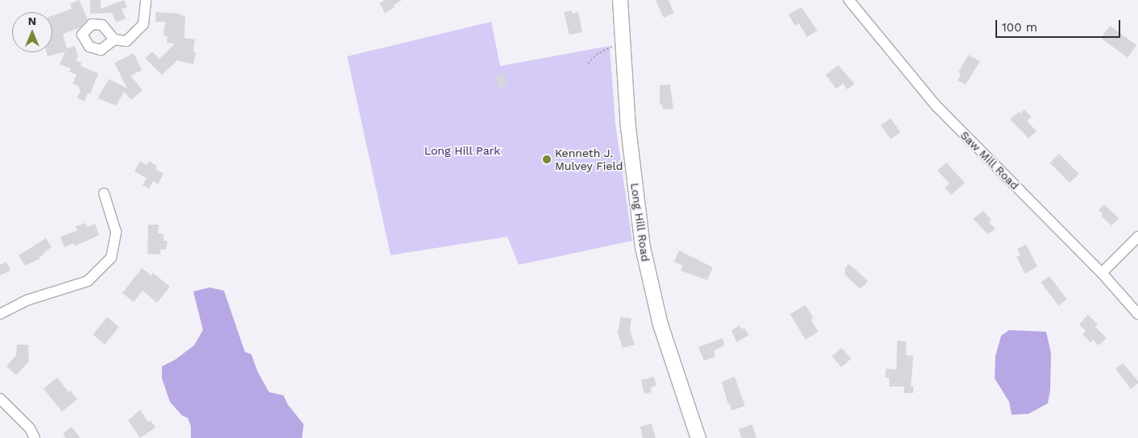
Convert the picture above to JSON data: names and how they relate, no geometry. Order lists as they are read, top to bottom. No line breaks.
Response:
{"streets":{"street":["Saw Mill Road","Long Hill Road"]},"parks":["Long Hill Park"],"places":["Kenneth J. Mulvey Field"],"scale_bar":"100 m","north":"top"}
